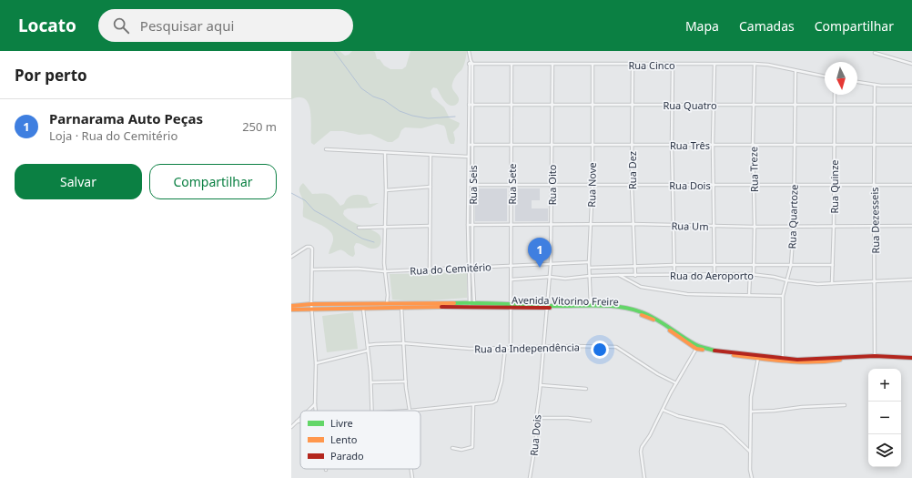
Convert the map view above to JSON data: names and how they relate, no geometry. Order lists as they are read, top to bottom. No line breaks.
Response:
{"streets":{"street":["Rua Cinco","Rua Quatro","Rua Três","Rua Treze","Rua Dez","Rua Sete","Rua Seis","Rua Oito","Rua Nove","Rua Dois","Rua Quinze","Rua Quartoze","Rua Dezesseis","Rua Um","Rua do Cemitério","Rua do Aeroporto","Avenida Vitorino Freire","Rua da Independência"]},"crossings":[["Rua Cinco","Rua Treze"],["Rua Cinco","Rua Dez"],["Rua Cinco","Rua Sete"],["Rua Cinco","Rua Seis"],["Rua Cinco","Rua Oito"],["Rua Cinco","Rua Nove"],["Rua Cinco","Rua Quartoze"],["Rua Quatro","Rua Treze"],["Rua Quatro","Rua Dez"],["Rua Quatro","Rua Sete"],["Rua Quatro","Rua Seis"],["Rua Quatro","Rua Oito"],["Rua Quatro","Rua Nove"],["Rua Quatro","Rua Quinze"],["Rua Quatro","Rua Quartoze"],["Rua Quatro","Rua Dezesseis"],["Rua Três","Rua Treze"],["Rua Três","Rua Dez"],["Rua Três","Rua Sete"],["Rua Três","Rua Seis"],["Rua Três","Rua Oito"],["Rua Três","Rua Nove"],["Rua Três","Rua Quinze"],["Rua Três","Rua Quartoze"],["Rua Três","Rua Dezesseis"],["Rua Treze","Rua Dois"],["Rua Treze","Rua Um"],["Rua Treze","Rua do Aeroporto"],["Rua Dez","Rua Dois"],["Rua Dez","Rua Um"],["Rua Dez","Rua do Aeroporto"],["Rua Sete","Rua Dois"],["Rua Sete","Rua Um"],["Rua Sete","Rua do Cemitério"],["Rua Sete","Rua do Aeroporto"],["Rua Sete","Avenida Vitorino Freire"],["Rua Seis","Rua Dois"],["Rua Seis","Rua Um"],["Rua Seis","Rua do Cemitério"],["Rua Seis","Avenida Vitorino Freire"],["Rua Oito","Rua Dois"],["Rua Oito","Rua Um"],["Rua Oito","Rua do Cemitério"],["Rua Oito","Rua do Aeroporto"],["Rua Oito","Avenida Vitorino Freire"],["Rua Nove","Rua Dois"],["Rua Nove","Rua Um"],["Rua Nove","Rua do Cemitério"],["Rua Nove","Rua do Aeroporto"],["Rua Nove","Avenida Vitorino Freire"],["Rua Dois","Rua Quinze"],["Rua Dois","Rua Quartoze"],["Rua Dois","Rua Dezesseis"],["Rua Dois","Avenida Vitorino Freire"],["Rua Dois","Rua da Independência"],["Rua Quinze","Rua Um"],["Rua Quinze","Rua do Aeroporto"],["Rua Quartoze","Rua Um"],["Rua Quartoze","Rua do Aeroporto"],["Rua Quartoze","Avenida Vitorino Freire"],["Rua Dezesseis","Rua Um"],["Rua Dezesseis","Rua do Aeroporto"],["Rua Dezesseis","Avenida Vitorino Freire"]],"legend":["Livre","Lento","Parado"],"north":"bottom","page":{"header":"Locato","search":"Pesquisar aqui","nav":["Mapa","Camadas","Compartilhar"],"heading":"Por perto","list":[{"mark":"1","name":"Parnarama Auto Peças","note":"Loja · Rua do Cemitério","value":"250 m"}],"buttons":["Salvar","Compartilhar"],"pins":"1","map_buttons":["+","−"]}}
